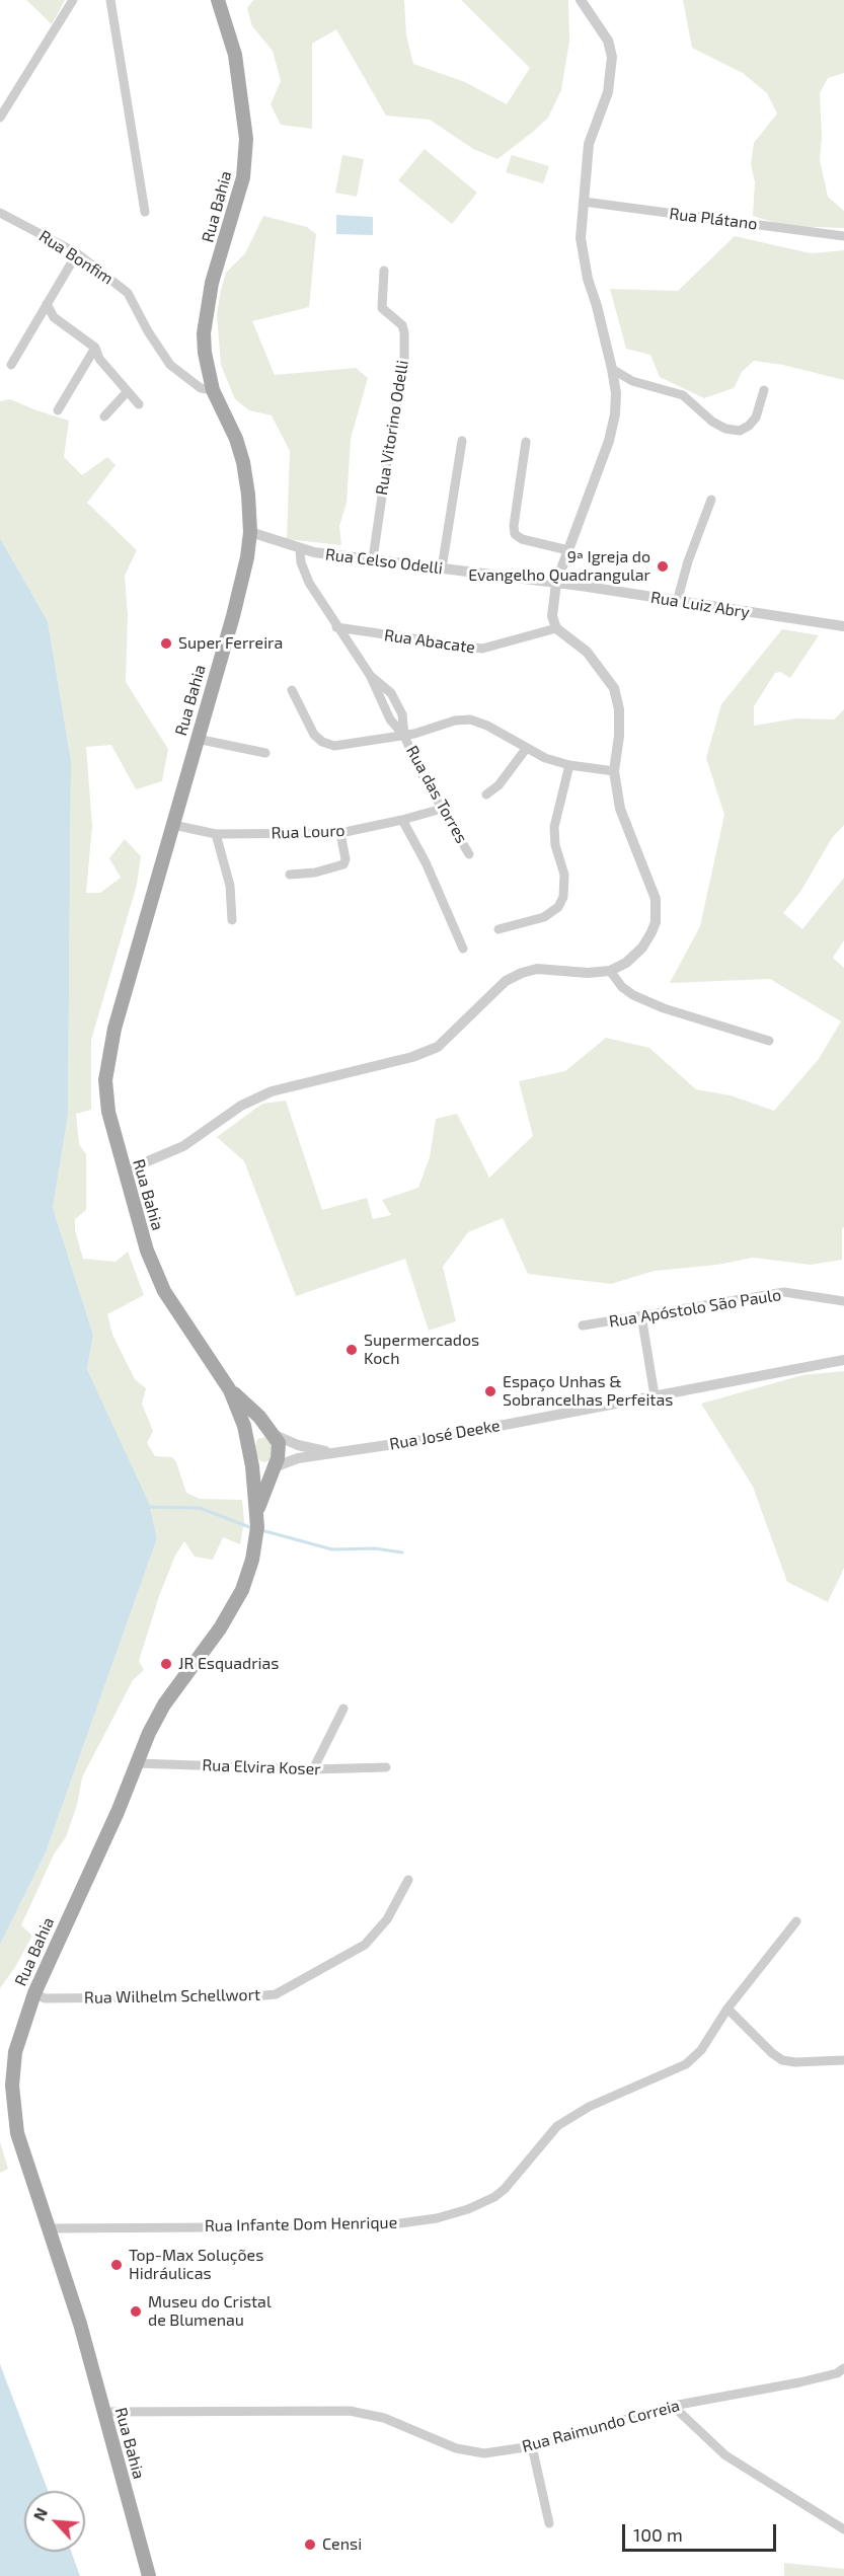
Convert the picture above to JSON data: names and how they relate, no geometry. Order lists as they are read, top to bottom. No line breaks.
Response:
{"streets":{"main road":["Rua Bahia"],"street":["Rua Plátano","Rua Bonfim","Rua Vitorino Odelli","Rua Celso Odelli","Rua Luiz Abry","Rua Abacate","Rua das Torres","Rua Louro","Rua Apóstolo São Paulo","Rua José Deeke","Rua Elvira Koser","Rua Wilhelm Schellwort","Rua Infante Dom Henrique","Rua Raimundo Correia"]},"crossings":[["Rua Bahia","Rua Bonfim"],["Rua Bahia","Rua Celso Odelli"],["Rua Bahia","Rua Louro"],["Rua Bahia","Rua José Deeke"],["Rua Bahia","Rua Elvira Koser"],["Rua Bahia","Rua Wilhelm Schellwort"],["Rua Bahia","Rua Infante Dom Henrique"],["Rua Bahia","Rua Raimundo Correia"],["Rua Vitorino Odelli","Rua Celso Odelli"],["Rua Celso Odelli","Rua Luiz Abry"],["Rua Celso Odelli","Rua das Torres"],["Rua Abacate","Rua das Torres"],["Rua das Torres","Rua Louro"]],"places":["9ª Igreja do Evangelho Quadrangular","Super Ferreira","Supermercados Koch","Espaço Unhas & Sobrancelhas Perfeitas","JR Esquadrias","Top-Max Soluções Hidráulicas","Museu do Cristal de Blumenau","Censi"],"scale_bar":"100 m","north":"top left"}
